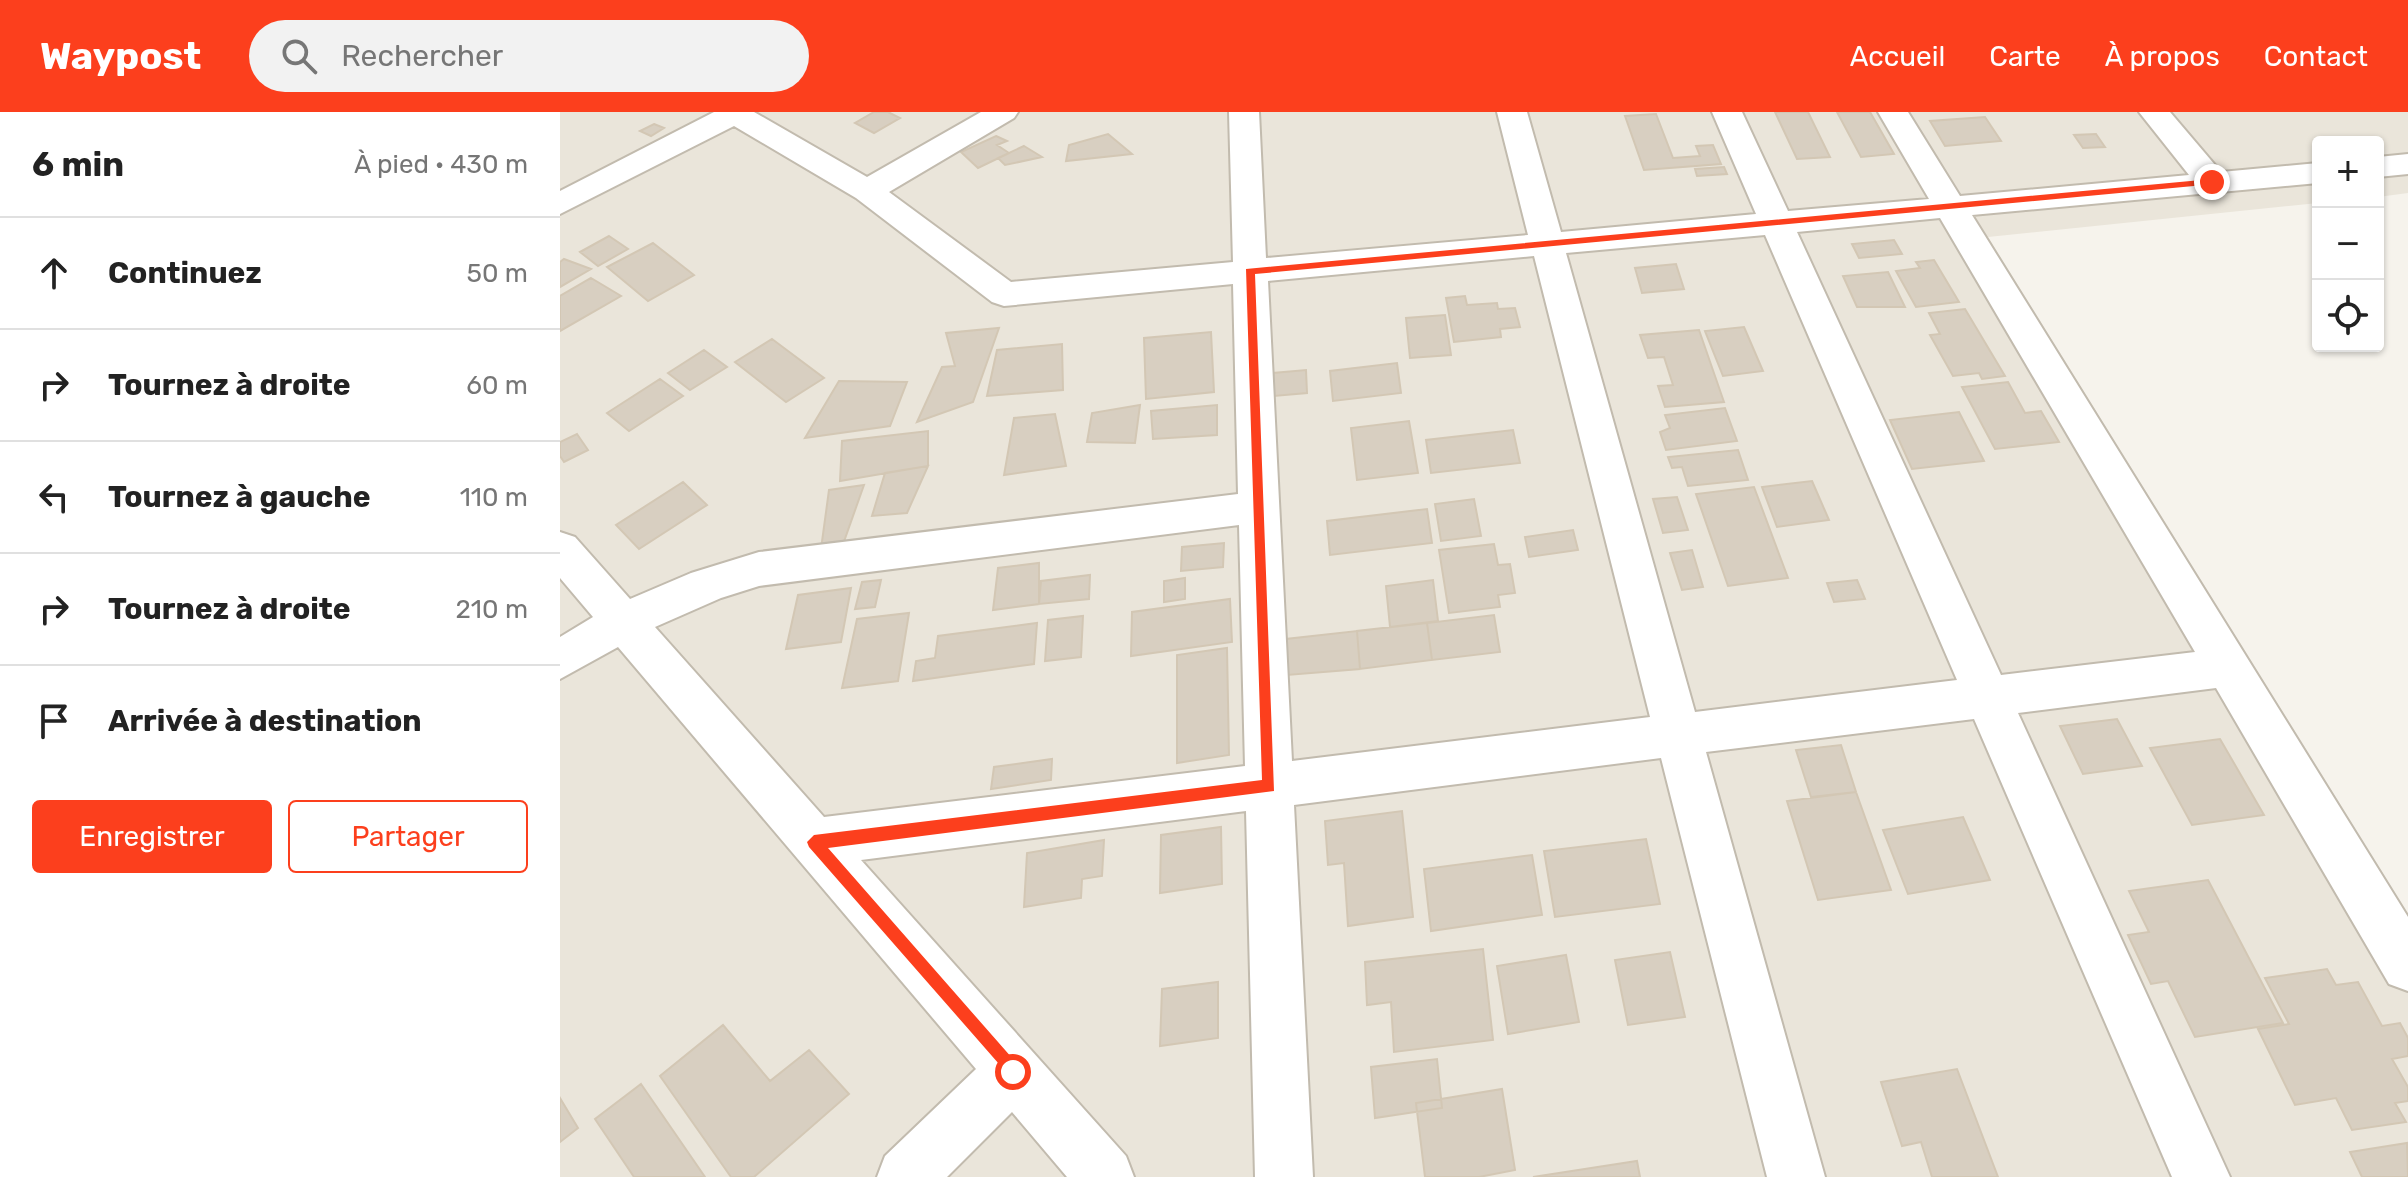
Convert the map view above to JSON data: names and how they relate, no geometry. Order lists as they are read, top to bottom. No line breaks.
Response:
{"page":{"header":"Waypost","search":"Rechercher","nav":["Accueil","Carte","À propos","Contact"],"heading":["6 min","À pied · 430 m"],"map_buttons":["+","−"],"list":[["Continuez","50 m"],["Tournez à droite","60 m"],["Tournez à gauche","110 m"],["Tournez à droite","210 m"],"Arrivée à destination"],"buttons":["Enregistrer","Partager"]}}
